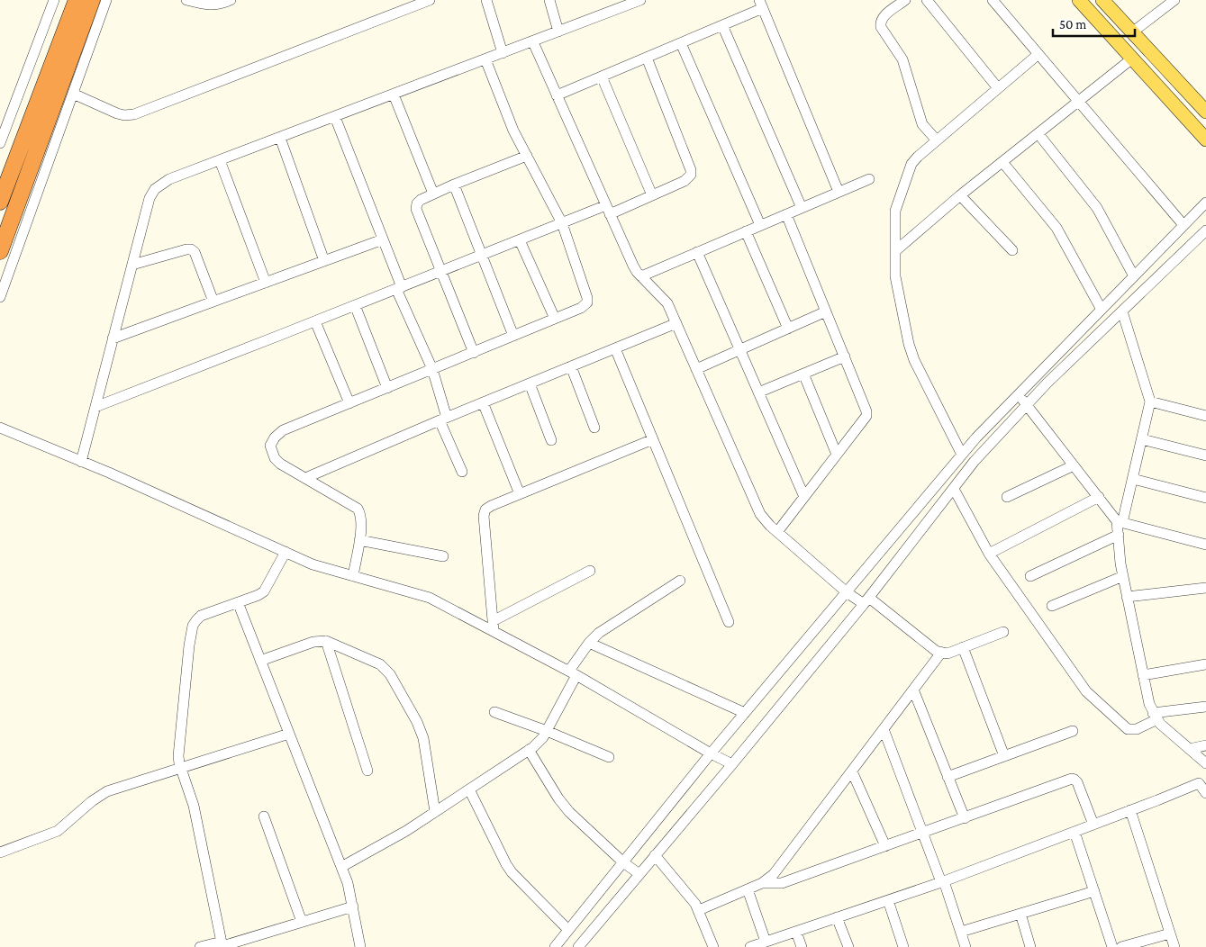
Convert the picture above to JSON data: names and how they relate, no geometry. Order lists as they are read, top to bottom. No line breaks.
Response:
{"scale_bar":"50 m"}
